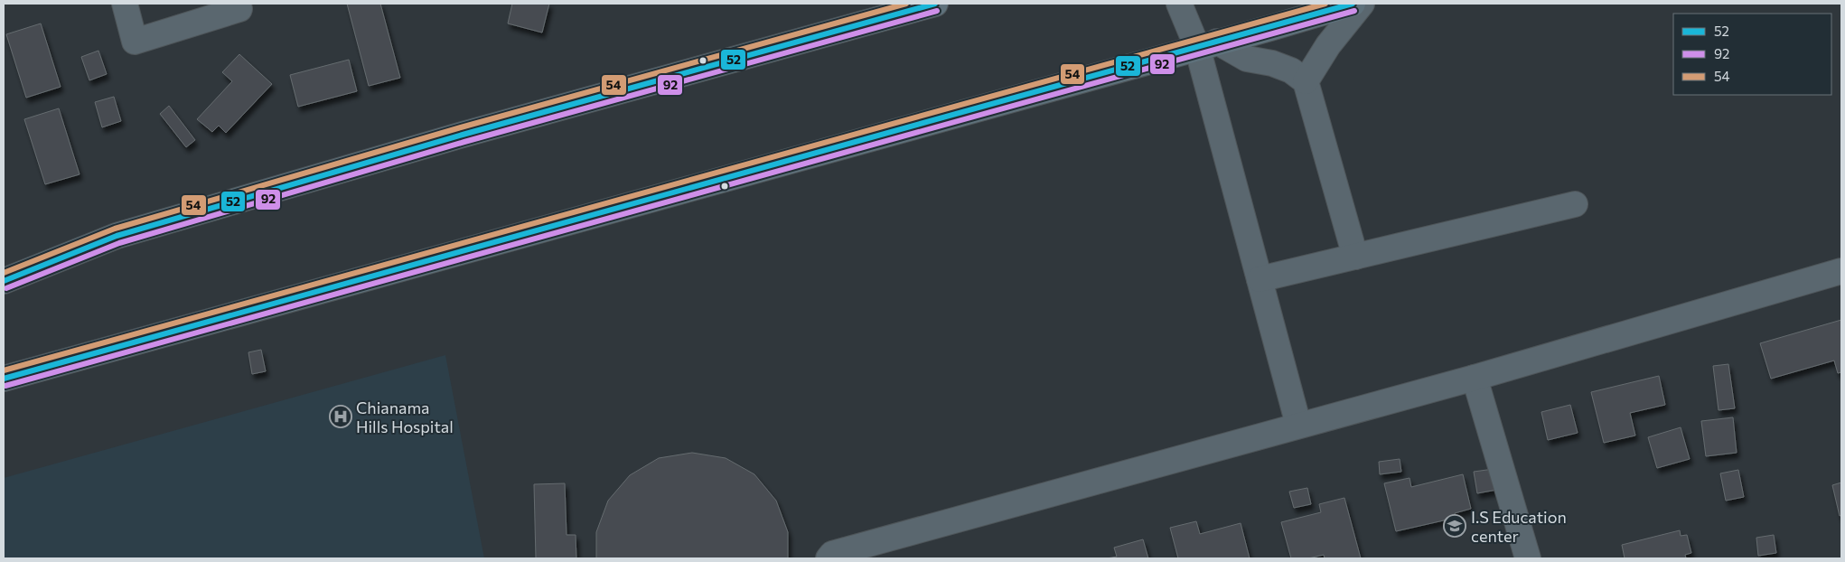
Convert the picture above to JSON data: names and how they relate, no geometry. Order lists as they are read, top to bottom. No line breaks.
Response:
{"places":{"hospital":["Chianama Hills Hospital"],"school or university":["I.S Education center"]},"lines":["transit line 52","transit line 54","transit line 92"],"legend":["52","92","54"]}
